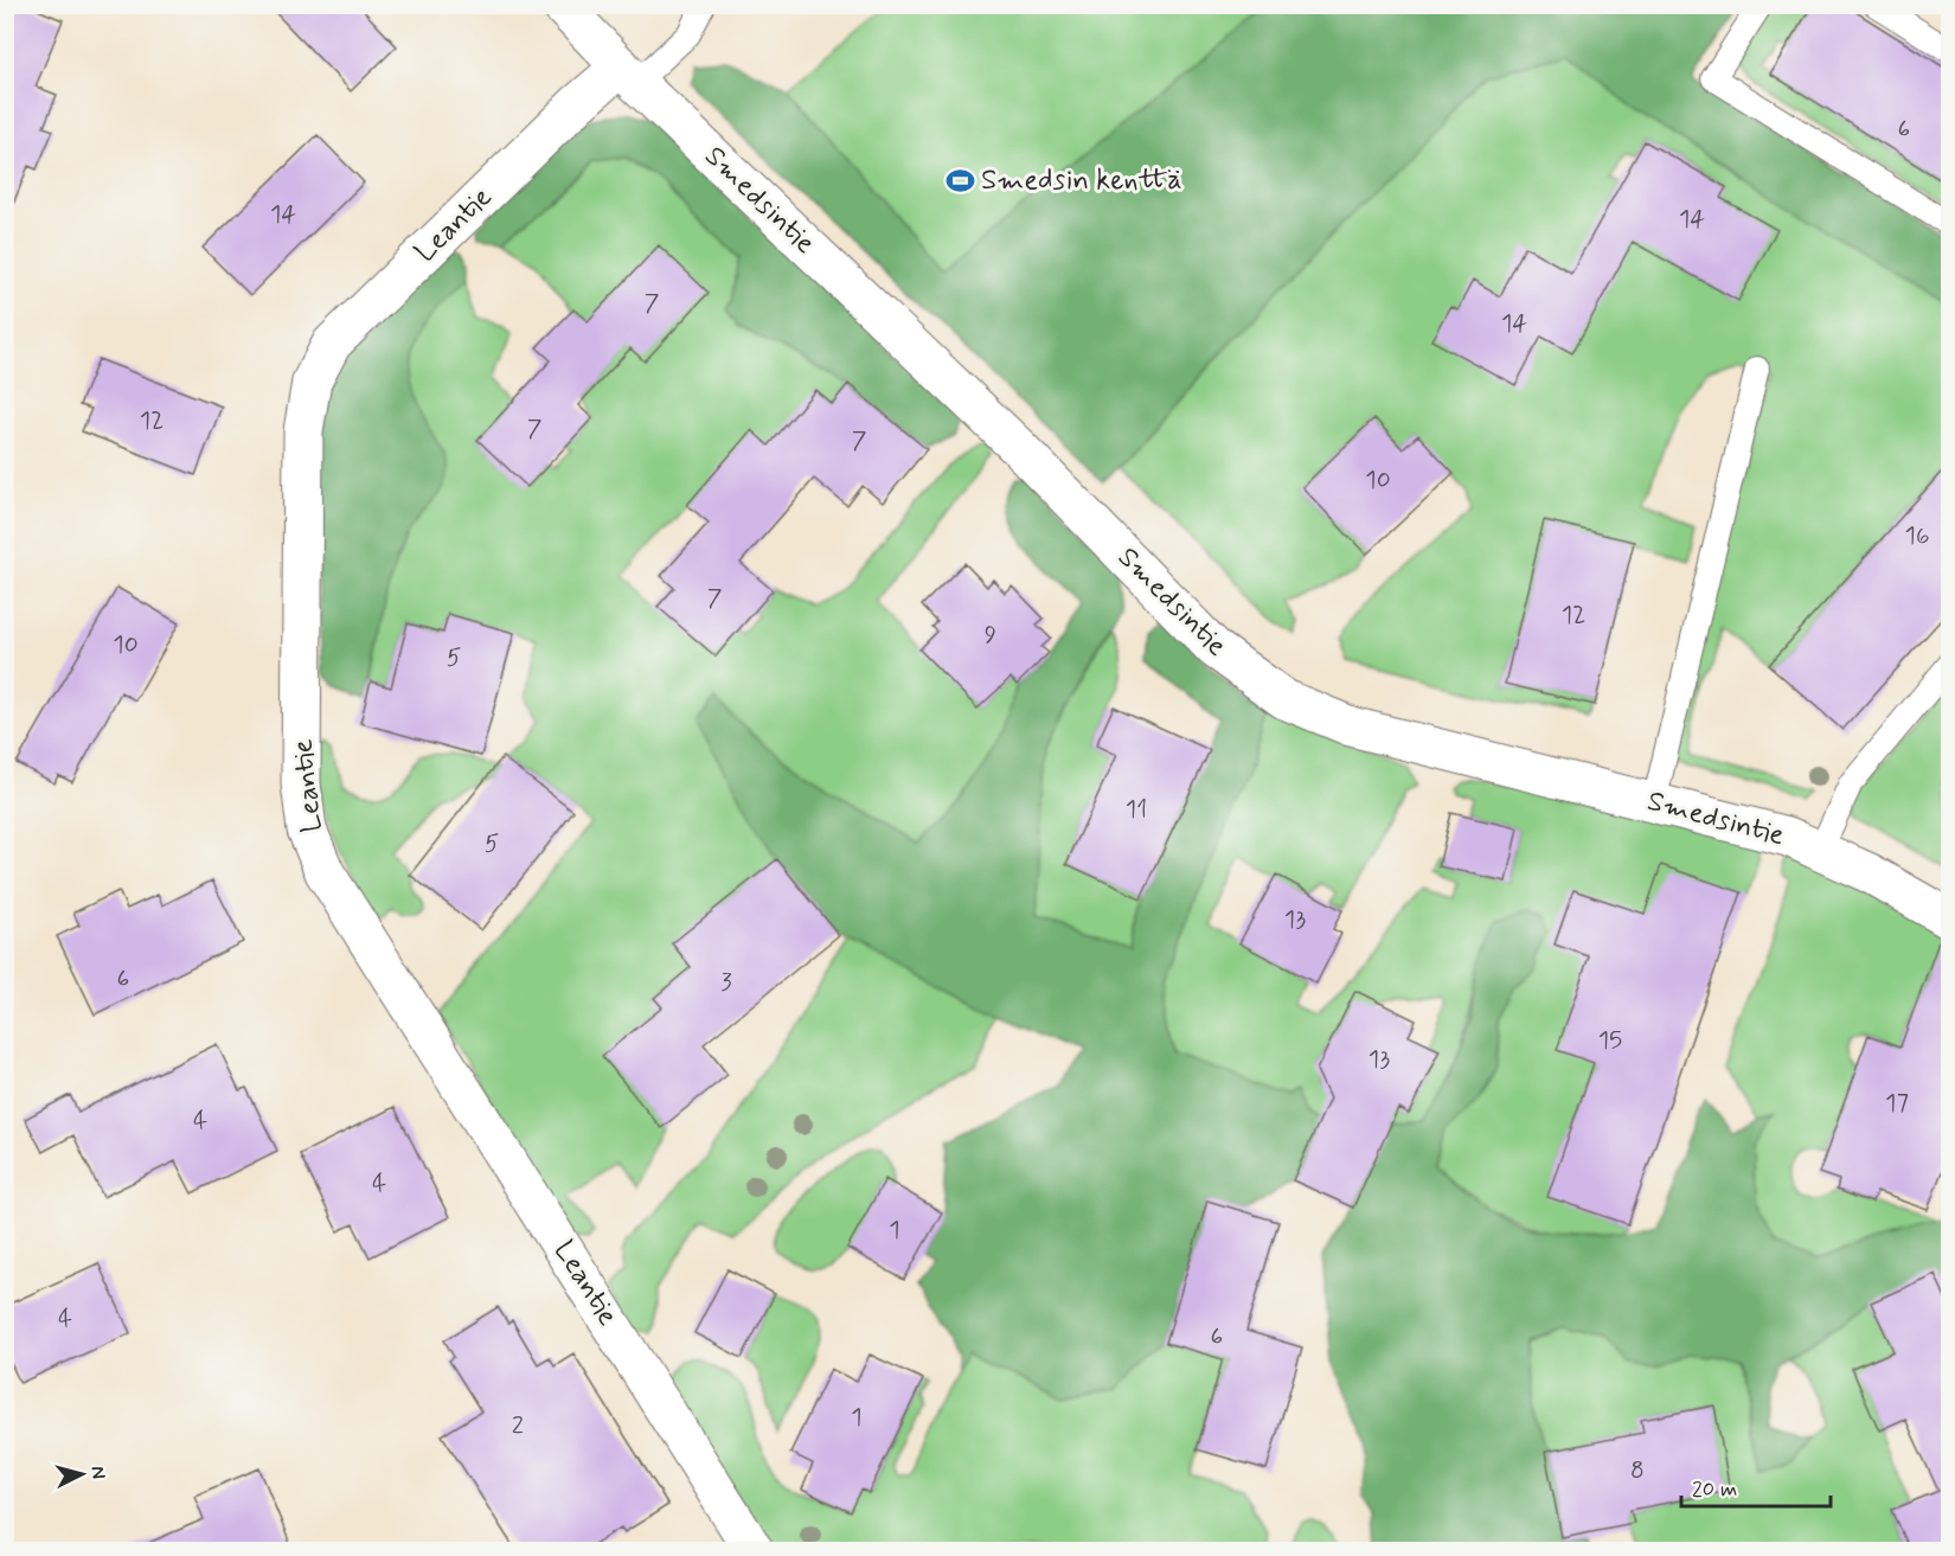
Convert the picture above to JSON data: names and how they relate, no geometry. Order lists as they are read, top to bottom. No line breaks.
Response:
{"streets":{"street":["Smedsintie","Leantie"]},"crossings":[["Smedsintie","Leantie"]],"places":{"sports":["Smedsin kenttä"]},"house_numbers":["6","14","14","7","14","12","7","7","10","16","7","12","9","10","5","11","5","13","6","3","15","13","17","4","4","1","4","6","1","2","8"],"scale_bar":"20 m","north":"right"}
